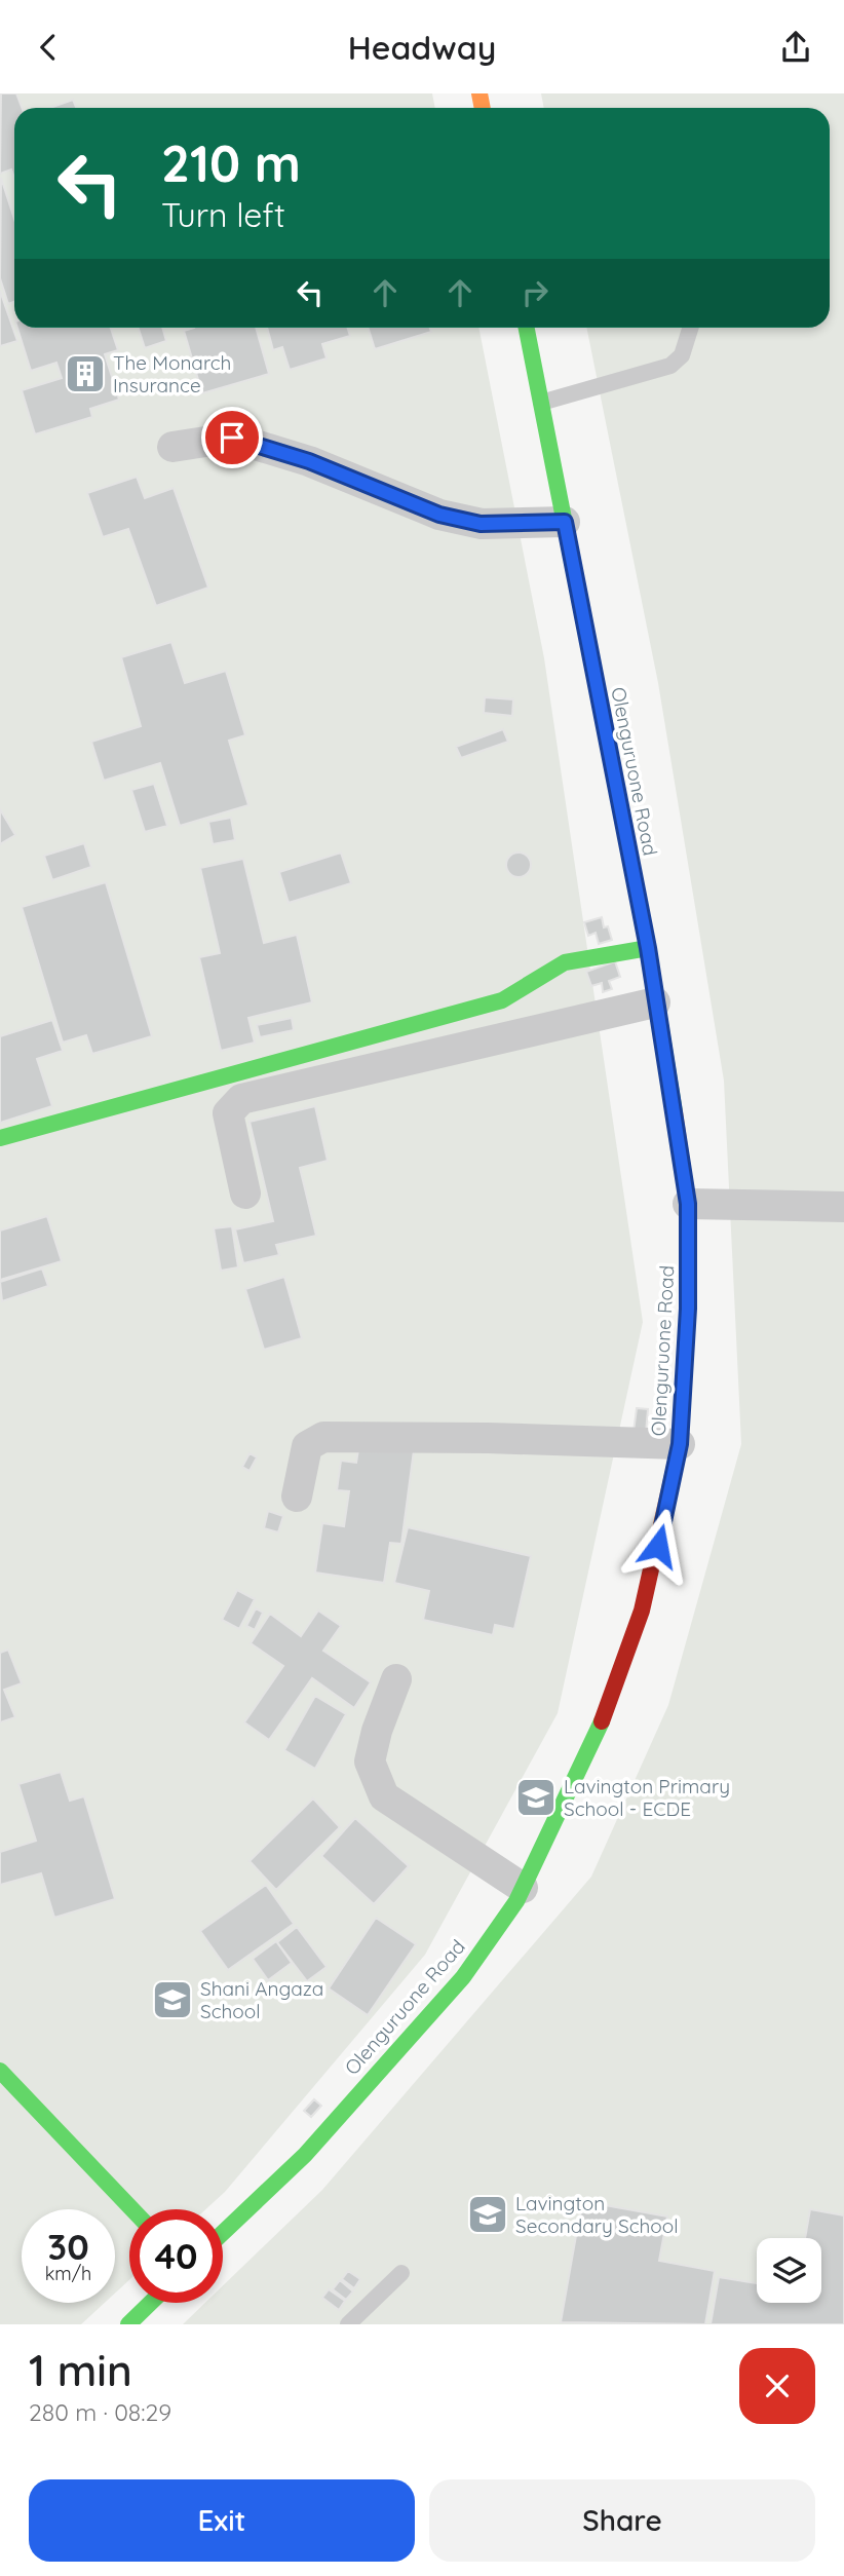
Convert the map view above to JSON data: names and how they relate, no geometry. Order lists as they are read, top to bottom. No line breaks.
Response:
{"streets":{"street":["Olenguruone Road"]},"places":{"building":["The Monarch Insurance"],"school or university":["Lavington Primary School - ECDE","Shani Angaza School","Lavington Secondary School"]},"page":{"header":"Headway","turn":["210 m","Turn left"],"speed":"30 km/h","limit":"40","heading":["1 min","280 m · 08:29"],"buttons":["Exit","Share"]}}
